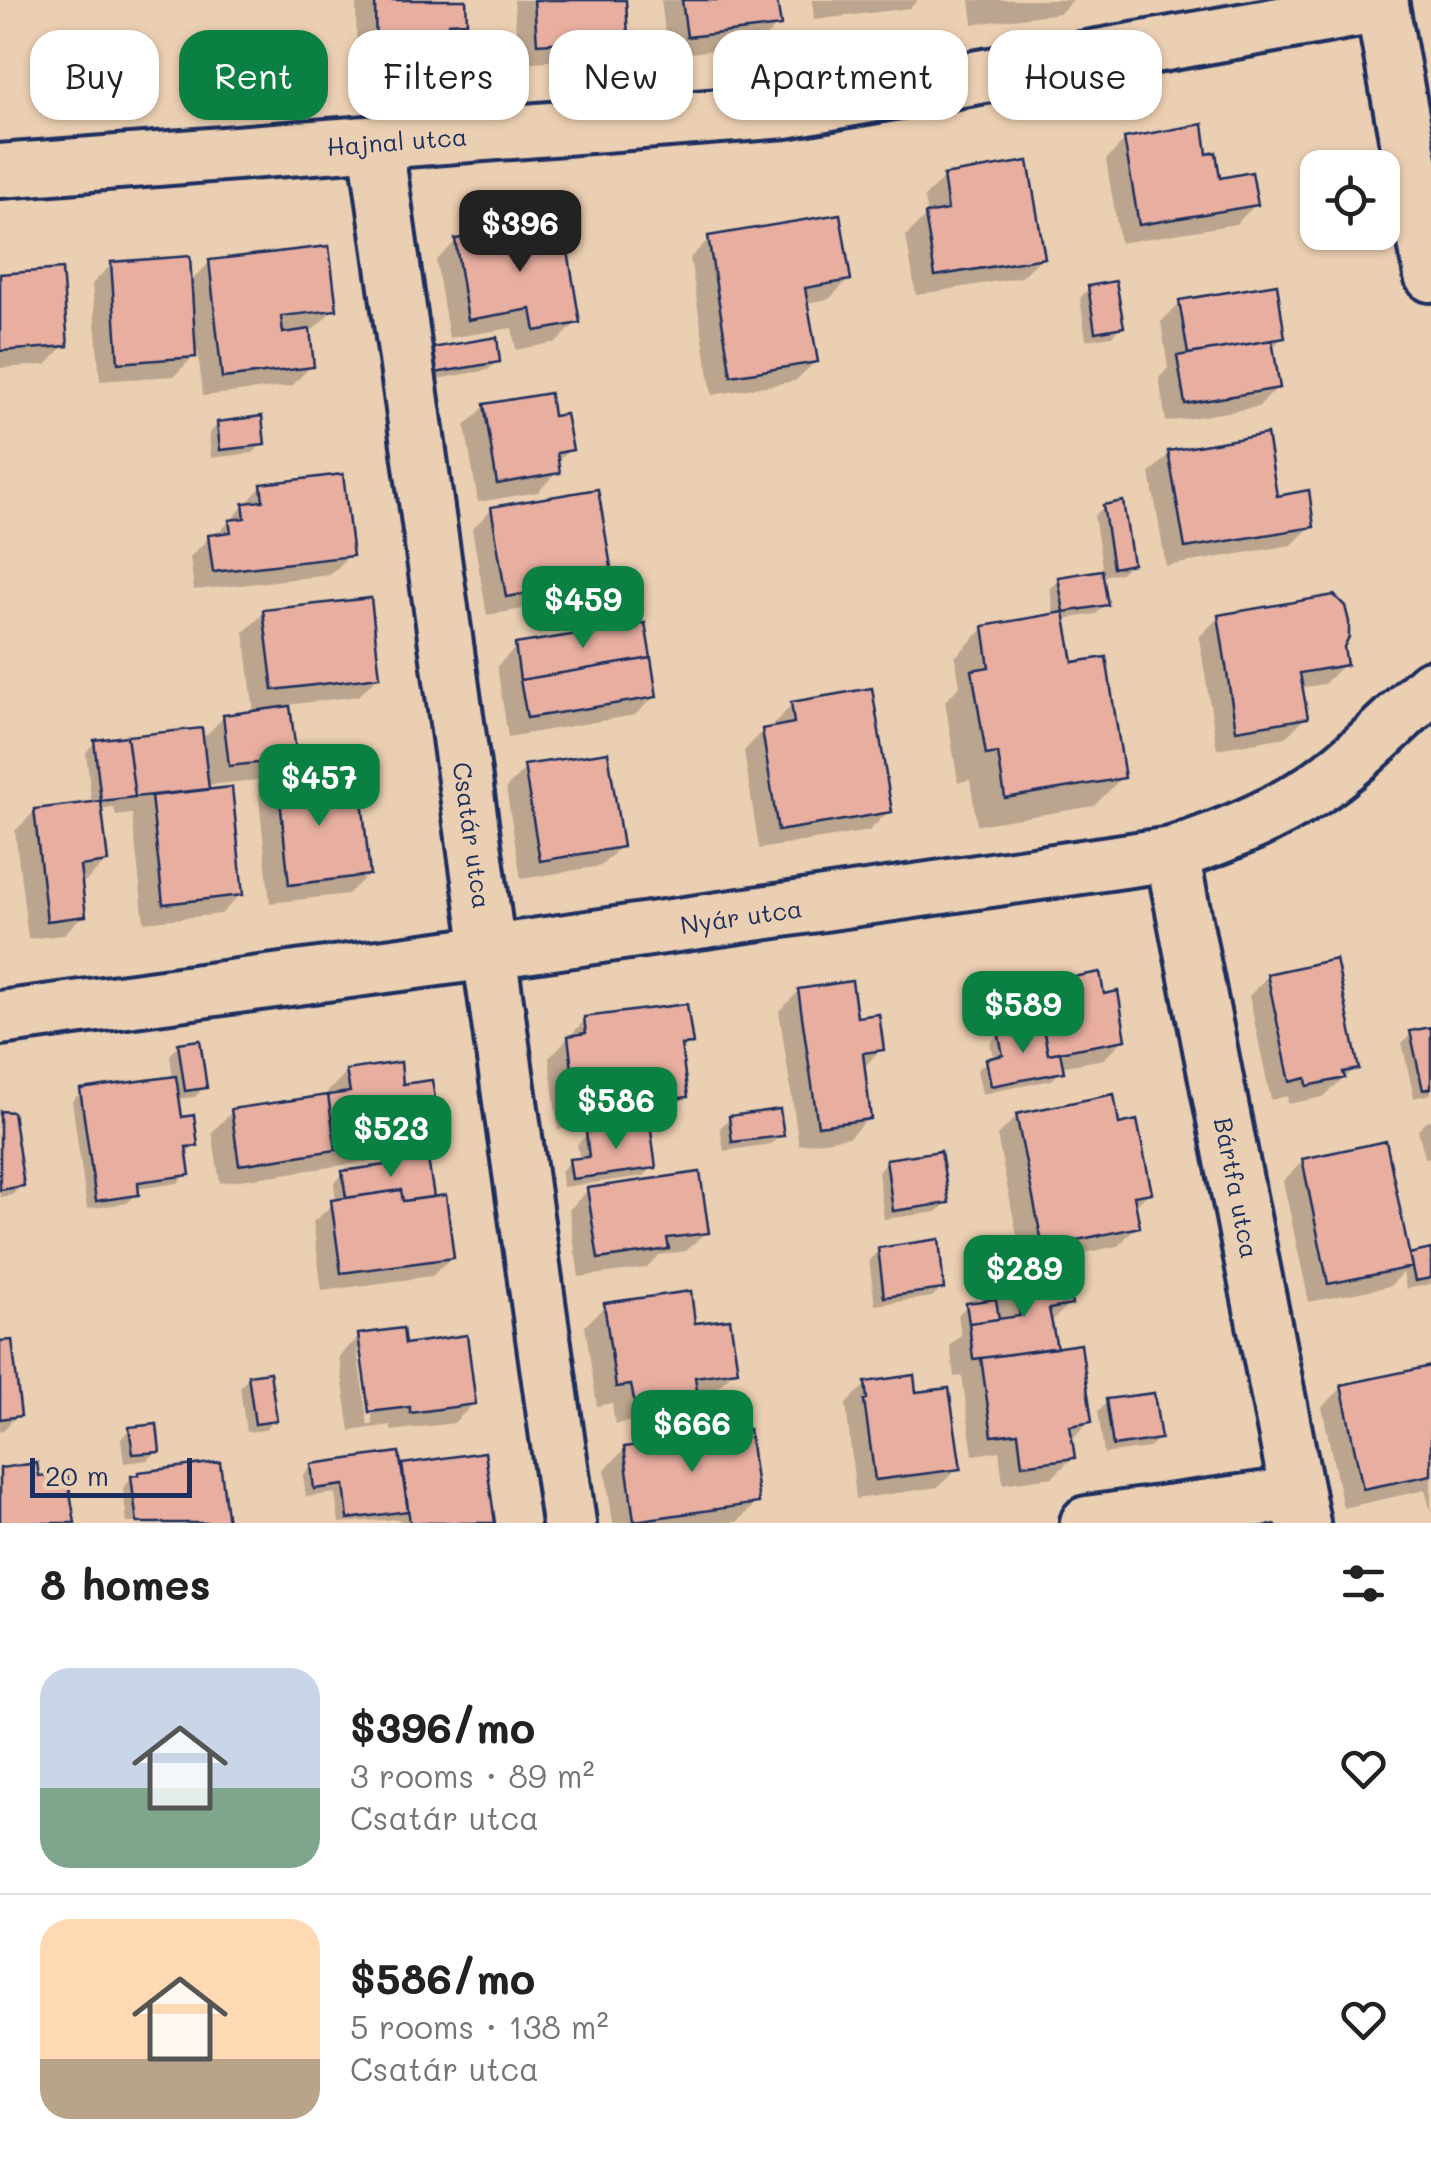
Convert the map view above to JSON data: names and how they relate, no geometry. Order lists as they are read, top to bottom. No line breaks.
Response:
{"streets":{"street":["Hajnal utca","Csatár utca","Nyár utca","Bártfa utca"]},"crossings":[["Hajnal utca","Csatár utca"],["Csatár utca","Nyár utca"],["Nyár utca","Bártfa utca"]],"scale_bar":"20 m","page":{"chip":["Buy","Rent","Filters","New","Apartment","House"],"price":["$396","$459","$457","$589","$586","$523","$289","$666"],"scale":"20 m","heading":"8 homes","list":[{"name":"$396/mo","note":"3 rooms · 89 m² · Csatár utca"},{"name":"$586/mo","note":"5 rooms · 138 m² · Csatár utca"}]}}
